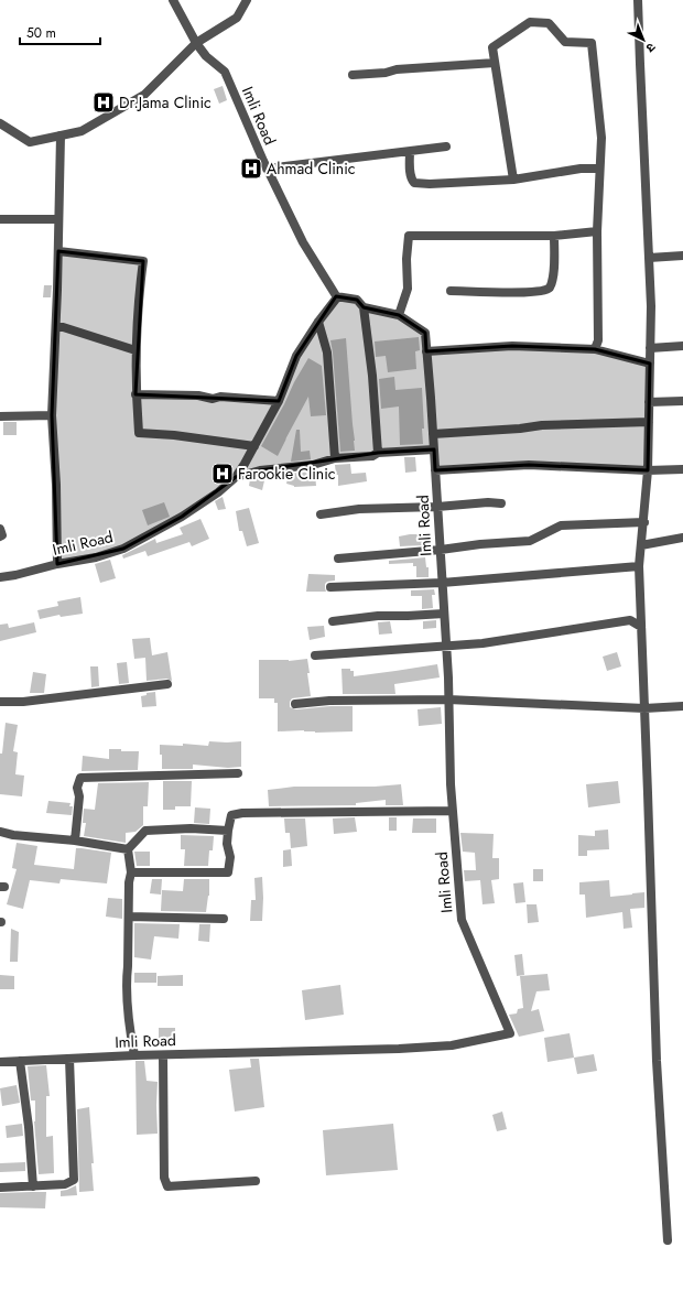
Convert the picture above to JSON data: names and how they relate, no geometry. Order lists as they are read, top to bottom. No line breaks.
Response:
{"streets":{"street":["Imli Road"]},"places":{"hospital":["Dr.Jama Clinic","Ahmad Clinic","Farookie Clinic"]},"scale_bar":"50 m","north":"bottom right"}
